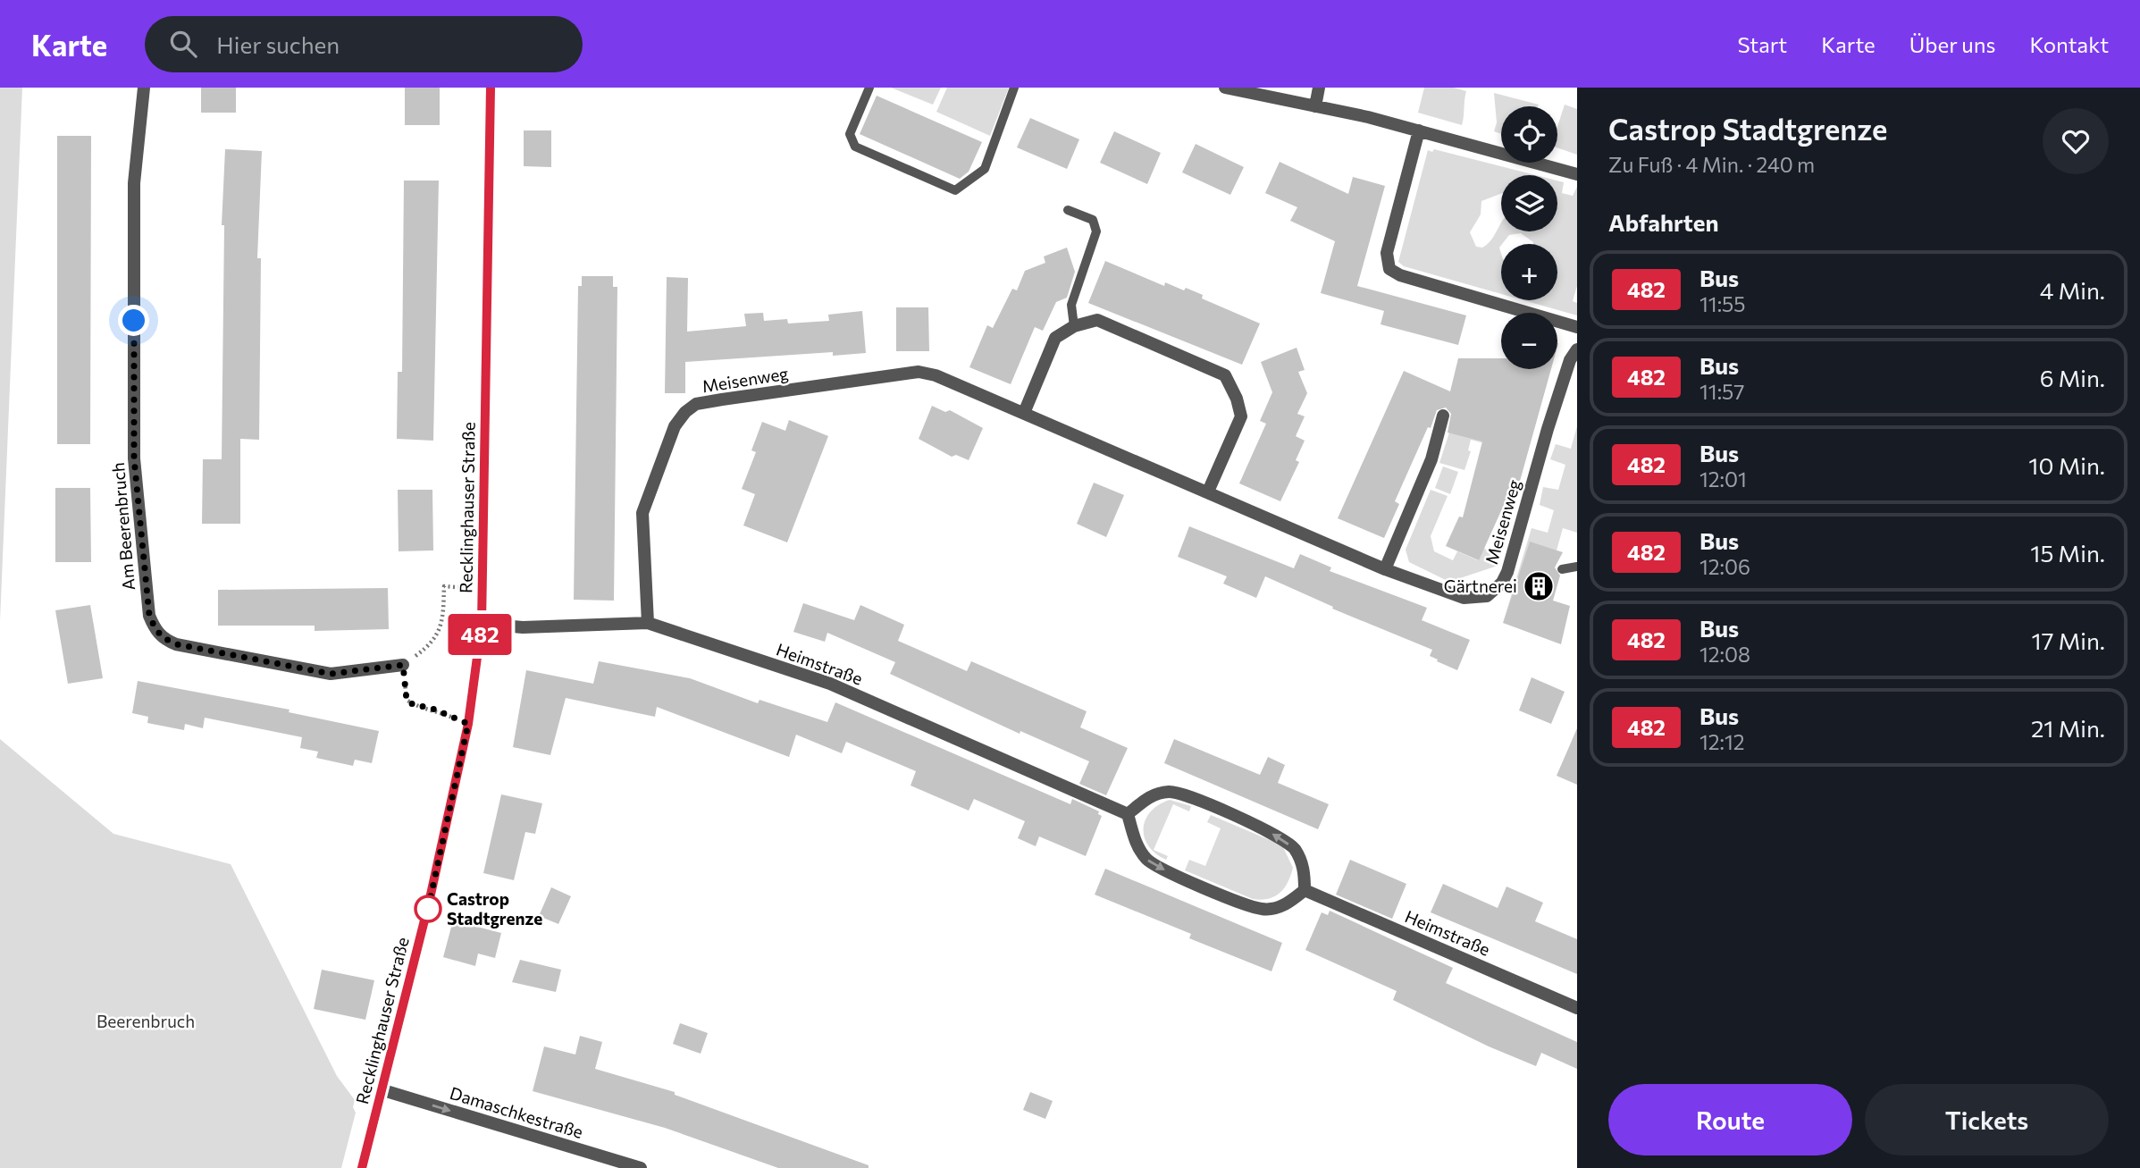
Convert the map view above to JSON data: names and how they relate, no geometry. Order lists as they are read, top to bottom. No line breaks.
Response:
{"streets":{"main road":["Recklinghauser Straße"],"street":["Meisenweg","Am Beerenbruch","Heimstraße","Damaschkestraße"]},"crossings":[["Meisenweg","Heimstraße"],["Recklinghauser Straße","Heimstraße"],["Recklinghauser Straße","Damaschkestraße"]],"one_way":["Damaschkestraße"],"parks":["Beerenbruch"],"places":{"building":["Gärtnerei"],"other":["Castrop Stadtgrenze"]},"lines":["bus line 482"],"page":{"header":"Karte","search":"Hier suchen","nav":["Start","Karte","Über uns","Kontakt"],"on_map":"482","heading":[["Castrop Stadtgrenze","Zu Fuß · 4 Min. · 240 m"],"Abfahrten"],"map_buttons":["+","−"],"list":[{"mark":"482","name":"Bus","note":"11:55","value":"4 Min."},{"mark":"482","name":"Bus","note":"11:57","value":"6 Min."},{"mark":"482","name":"Bus","note":"12:01","value":"10 Min."},{"mark":"482","name":"Bus","note":"12:06","value":"15 Min."},{"mark":"482","name":"Bus","note":"12:08","value":"17 Min."},{"mark":"482","name":"Bus","note":"12:12","value":"21 Min."}],"buttons":["Route","Tickets"]}}
